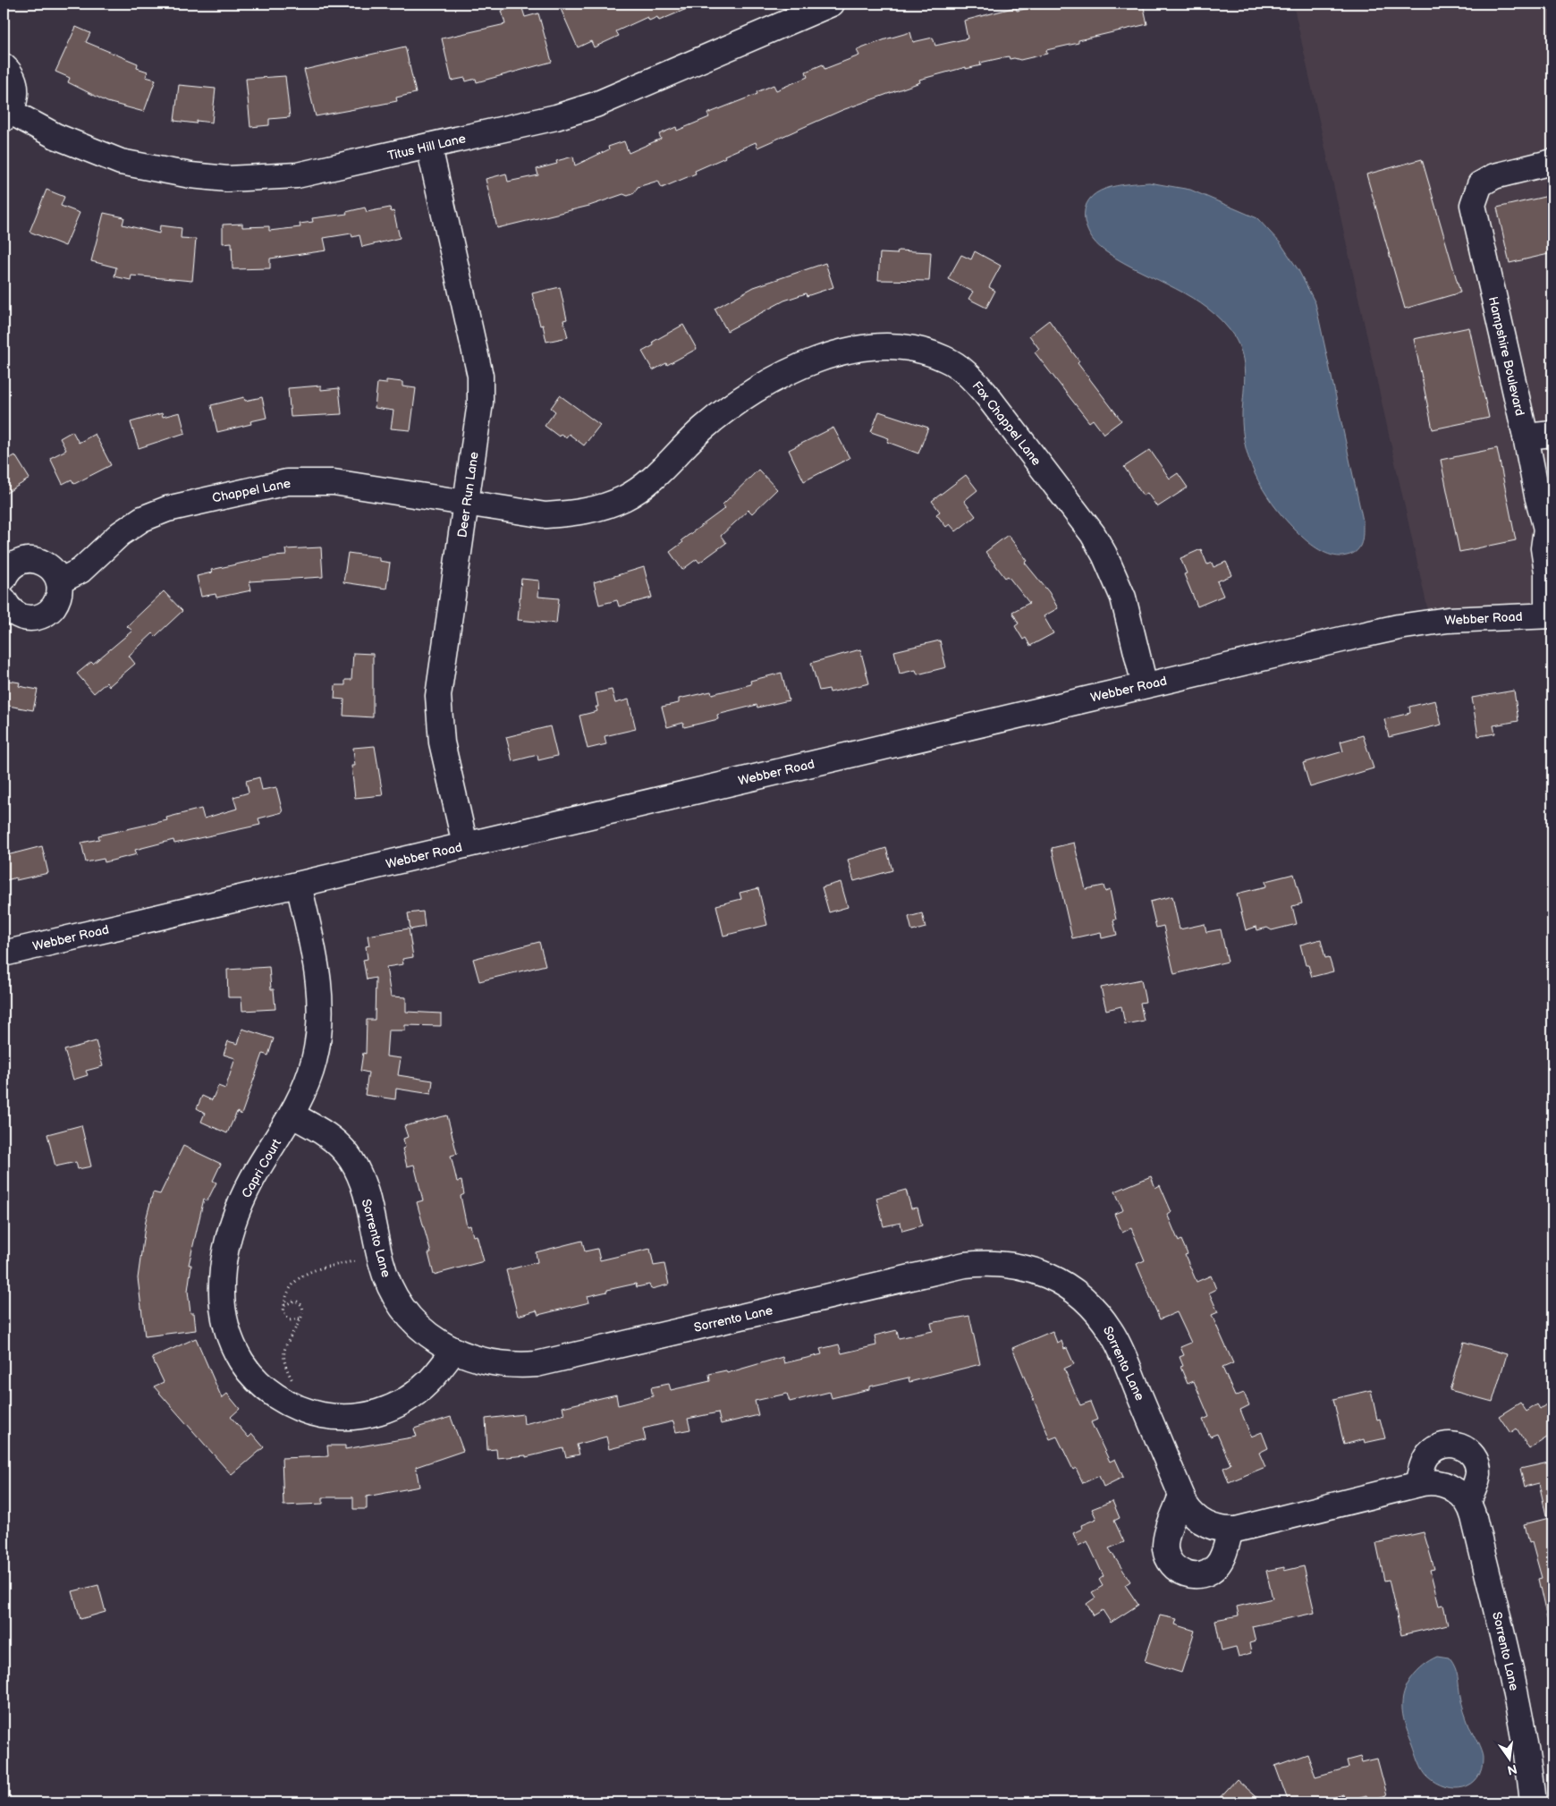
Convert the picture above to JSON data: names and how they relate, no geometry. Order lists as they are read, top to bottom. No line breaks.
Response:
{"streets":{"street":["Titus Hill Lane","Hampshire Boulevard","Fox Chappel Lane","Chappel Lane","Deer Run Lane","Webber Road","Capri Court","Sorrento Lane"]},"crossings":[["Titus Hill Lane","Deer Run Lane"],["Hampshire Boulevard","Webber Road"],["Fox Chappel Lane","Chappel Lane"],["Fox Chappel Lane","Deer Run Lane"],["Fox Chappel Lane","Webber Road"],["Chappel Lane","Deer Run Lane"],["Deer Run Lane","Webber Road"],["Webber Road","Capri Court"],["Capri Court","Sorrento Lane"]],"north":"bottom"}
